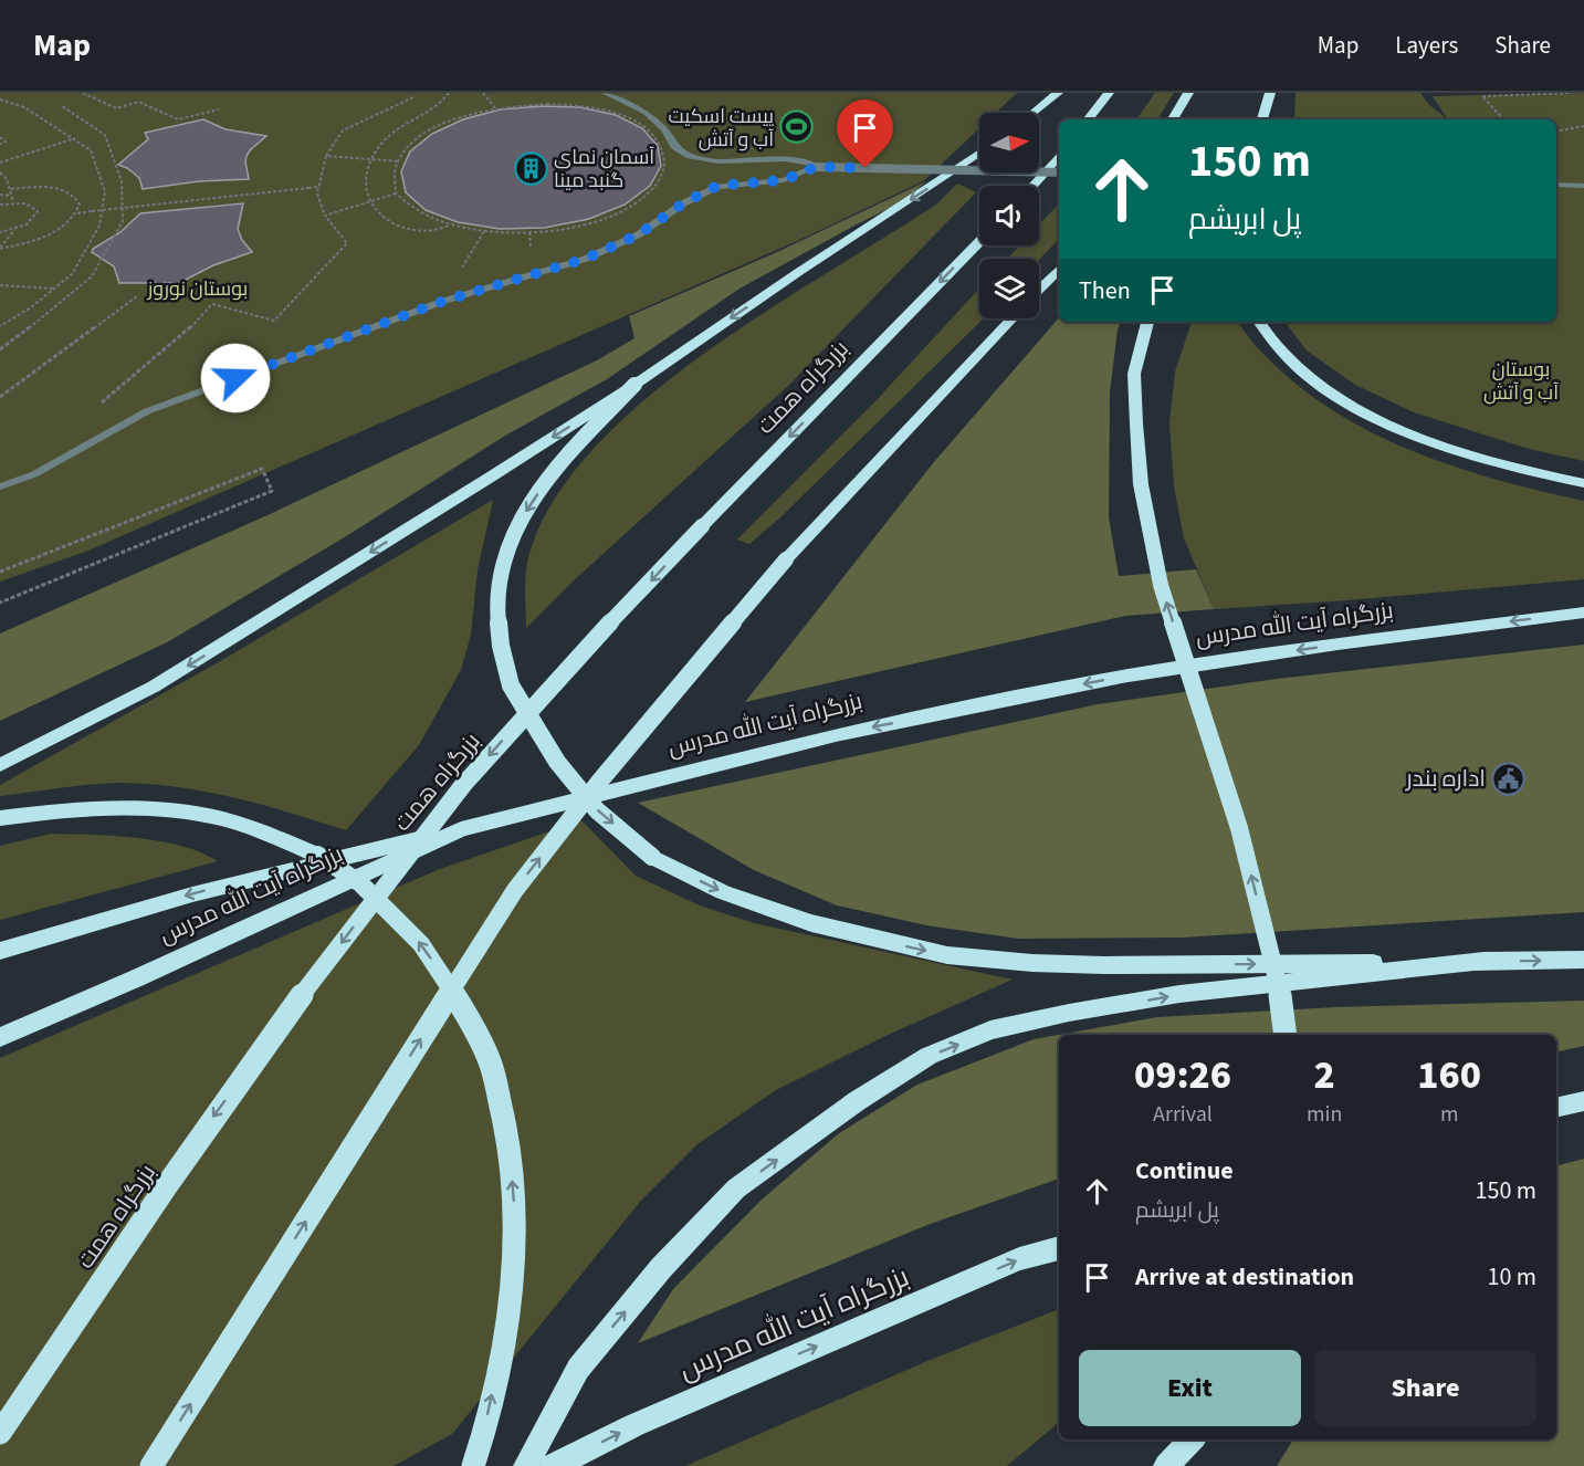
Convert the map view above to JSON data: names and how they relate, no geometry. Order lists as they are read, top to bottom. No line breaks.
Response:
{"streets":{"highway":["بزرگراه همت","بزرگراه آیت الله مدرس"]},"parks":["بوستان نوروز","بوستان آب و آتش"],"places":{"sports":["پیست اسکیت آب و آتش"],"building":["آسمان نمای گنبد مینا"],"public building":["اداره بندر"]},"north":"right","page":{"header":"Map","nav":["Map","Layers","Share"],"turn":["150 m","پل ابریشم"],"then":"Then","eta":["09:26","Arrival","2","min","160","m"],"list":[{"name":"Continue","note":"پل ابریشم","value":"150 m"},{"name":"Arrive at destination","value":"10 m"}],"buttons":["Exit","Share"]}}
